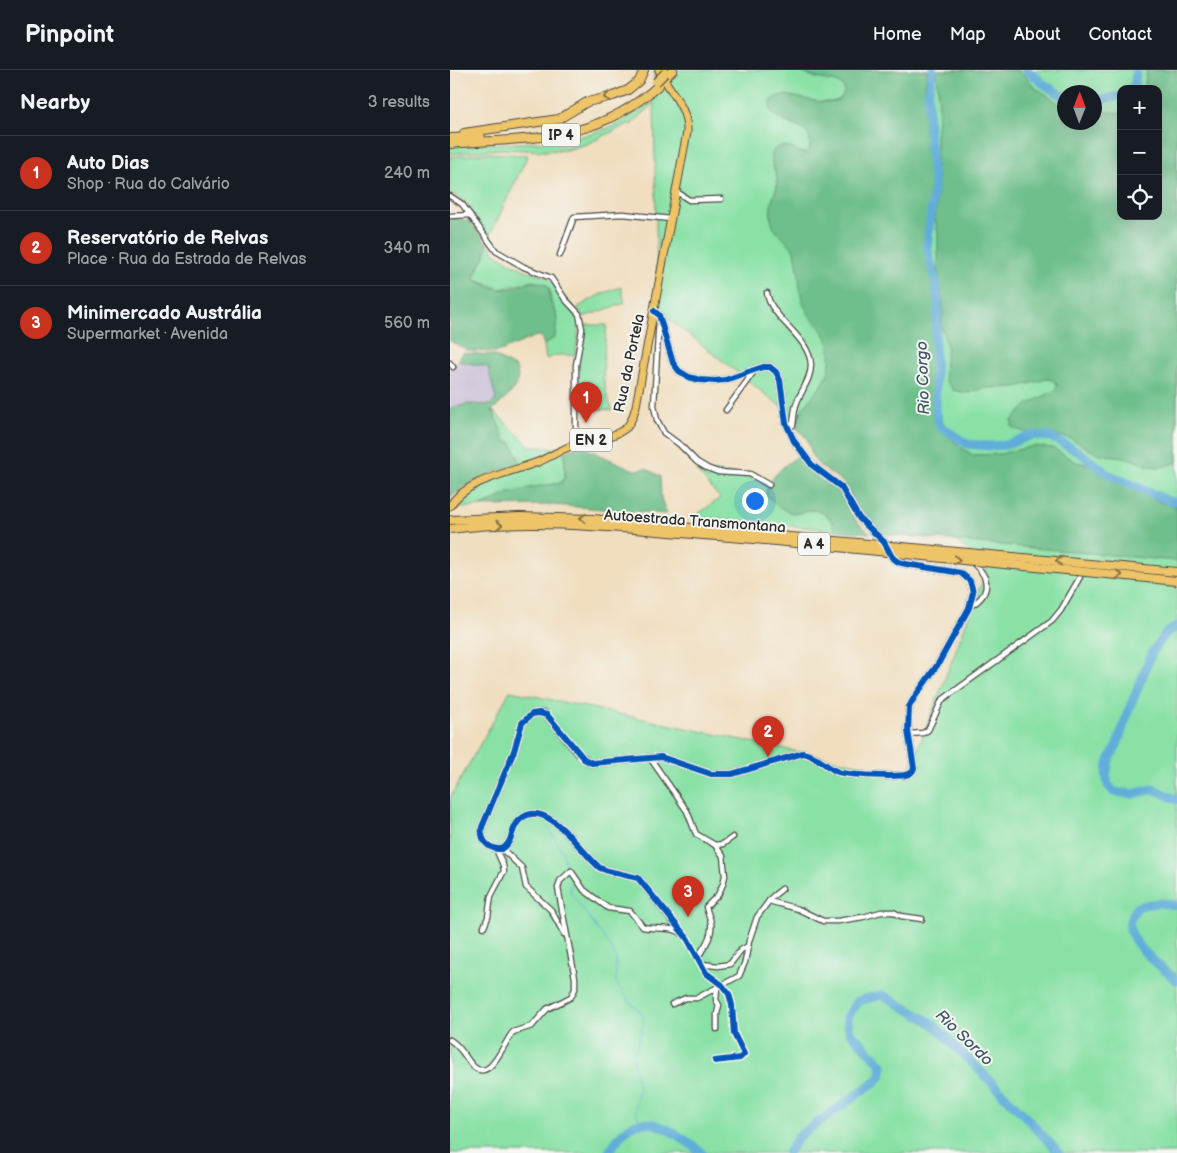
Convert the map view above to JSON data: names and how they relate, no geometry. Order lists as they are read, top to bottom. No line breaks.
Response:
{"streets":{"highway":["IP 4","Autoestrada Transmontana","A 4"],"main road":["Rua da Portela","EN 2"]},"crossings":[["IP 4","Rua da Portela"]],"water":["Rio Corgo","Rio Sordo"],"north":"top","page":{"header":"Pinpoint","nav":["Home","Map","About","Contact"],"heading":["Nearby","3 results"],"map_buttons":["+","−"],"list":[{"mark":"1","name":"Auto Dias","note":"Shop · Rua do Calvário","value":"240 m"},{"mark":"2","name":"Reservatório de Relvas","note":"Place · Rua da Estrada de Relvas","value":"340 m"},{"mark":"3","name":"Minimercado Austrália","note":"Supermarket · Avenida","value":"560 m"}],"pins":["1","2","3"]}}
